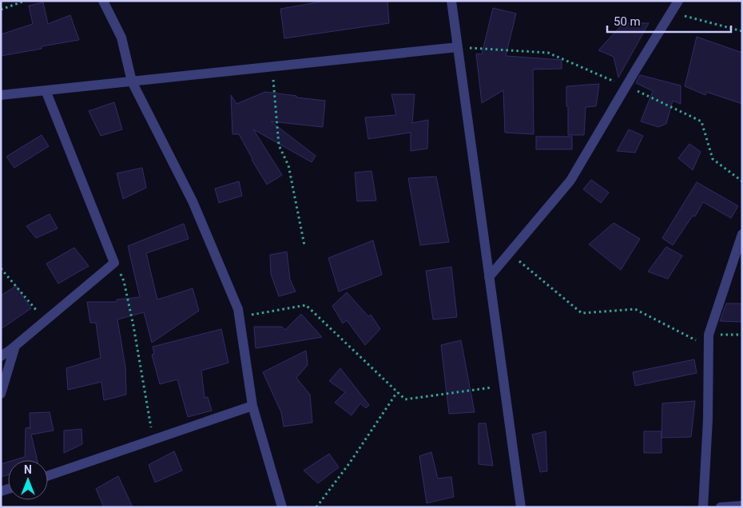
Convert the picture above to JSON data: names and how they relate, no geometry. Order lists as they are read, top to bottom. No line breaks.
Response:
{"scale_bar":"50 m","north":"top"}
